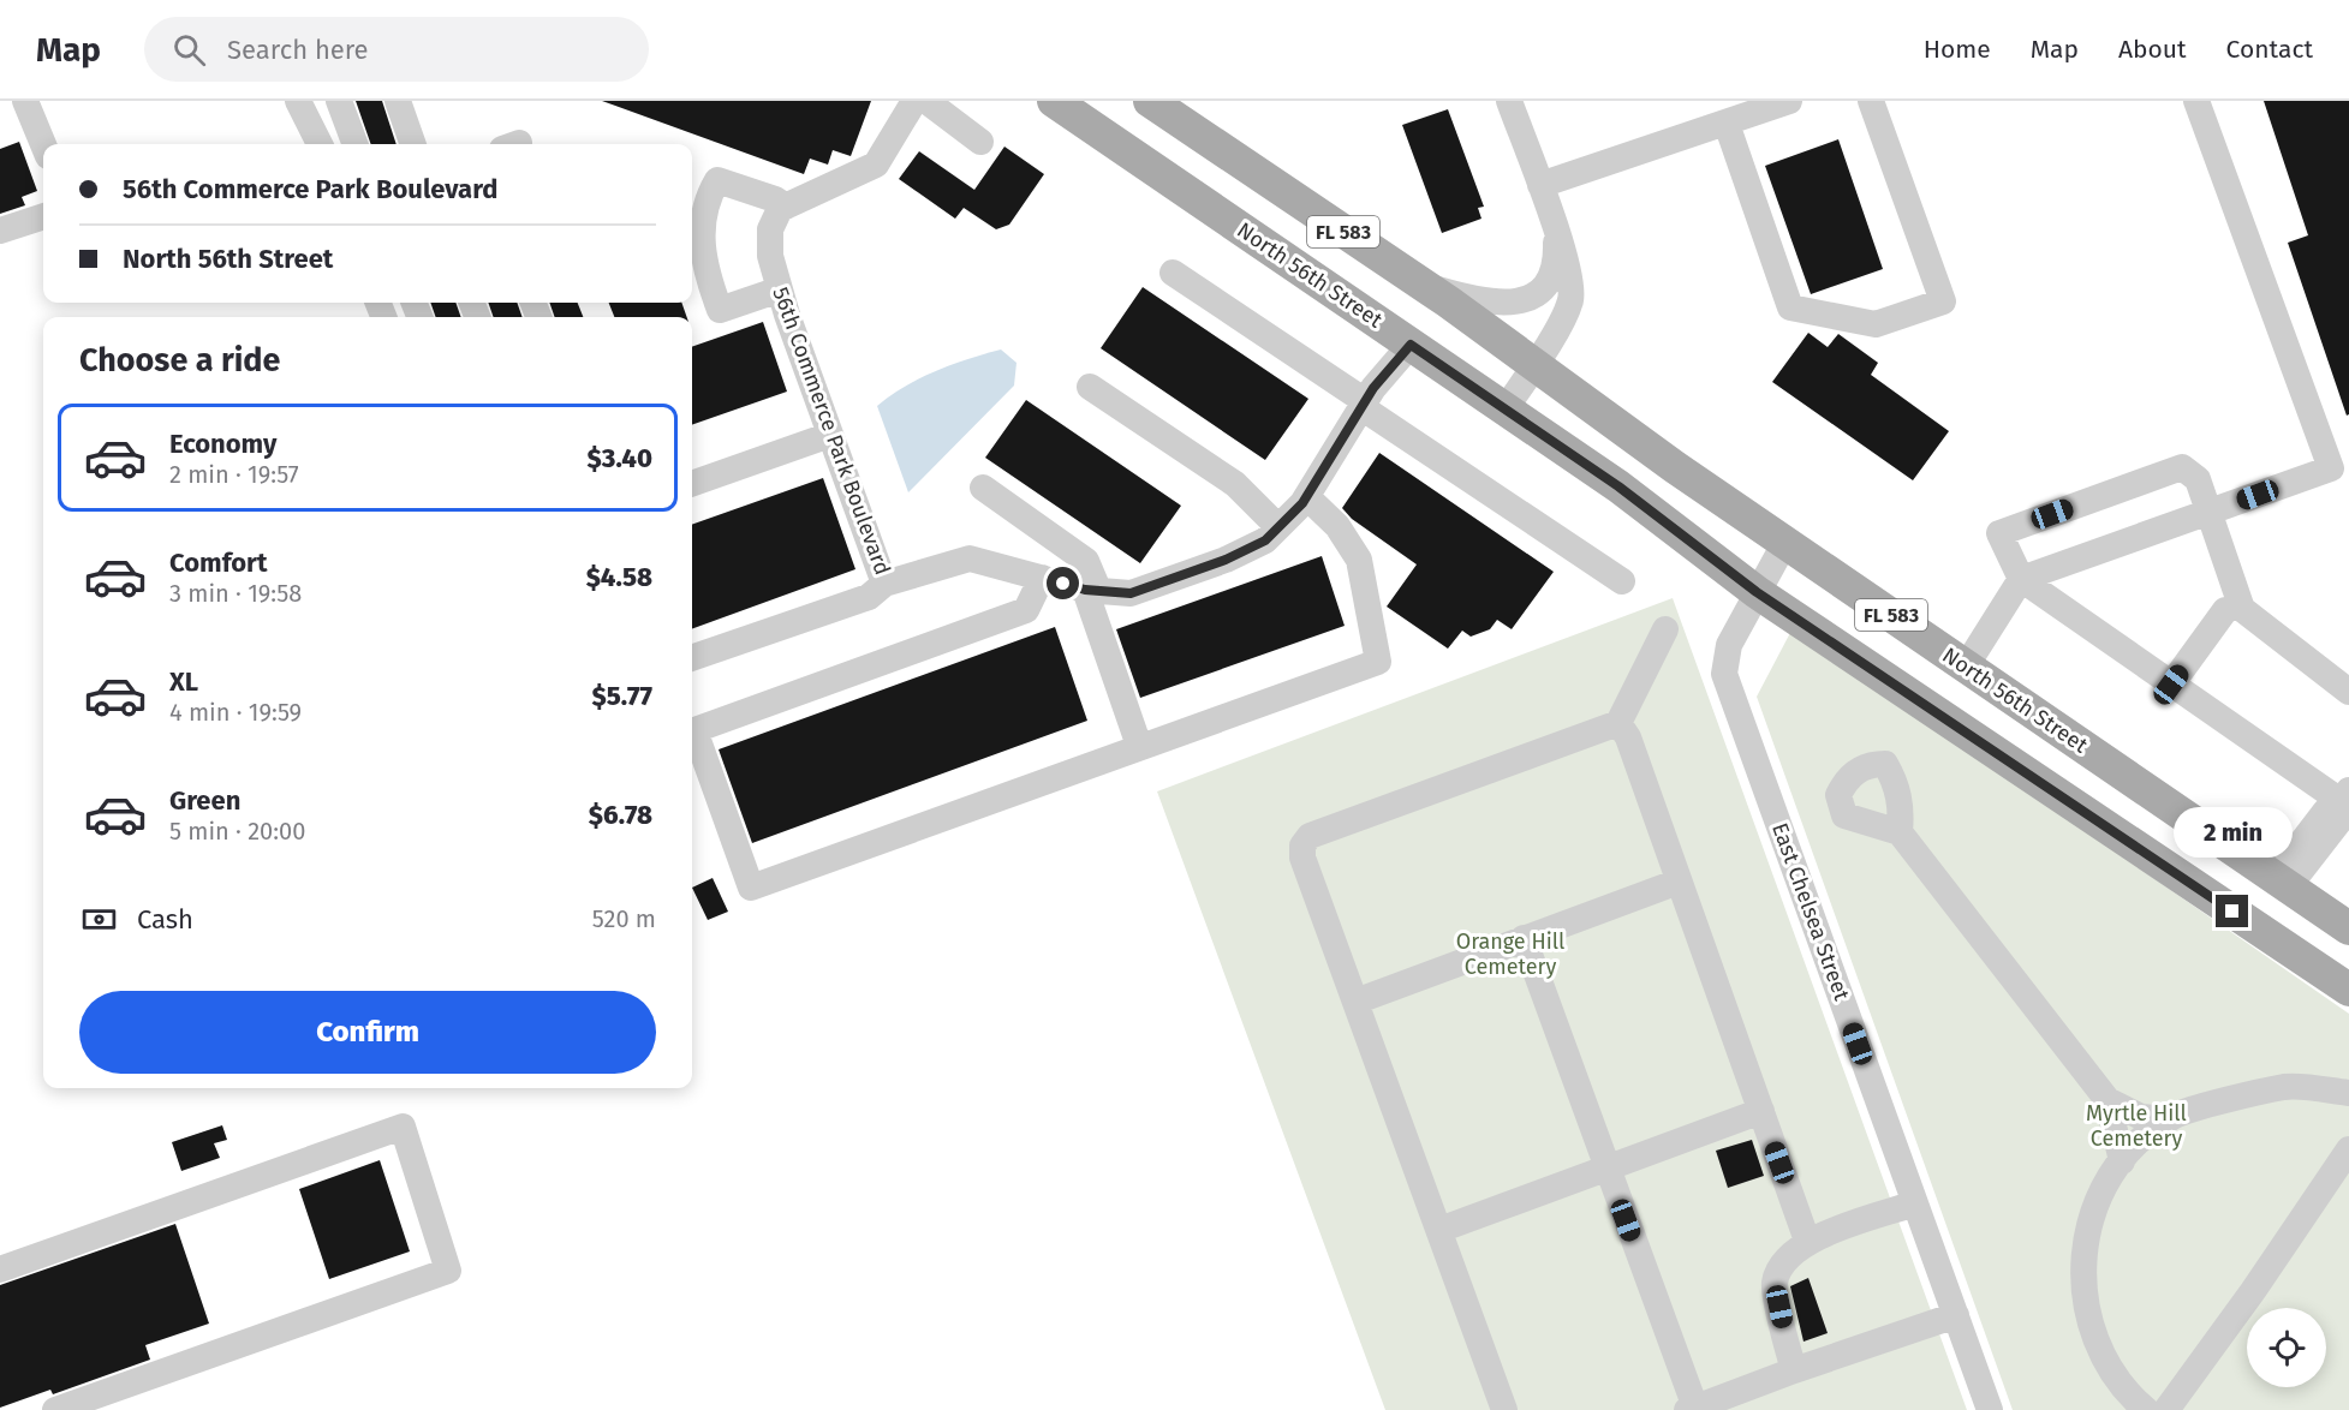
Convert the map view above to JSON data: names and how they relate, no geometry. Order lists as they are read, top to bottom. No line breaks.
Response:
{"streets":{"main road":["FL 583","North 56th Street"],"street":["56th Commerce Park Boulevard","East Chelsea Street"]},"crossings":[["North 56th Street","56th Commerce Park Boulevard"],["North 56th Street","East Chelsea Street"]],"parks":["Orange Hill Cemetery","Myrtle Hill Cemetery"],"page":{"header":"Map","search":"Search here","nav":["Home","Map","About","Contact"],"banner":["56th Commerce Park Boulevard","North 56th Street"],"heading":"Choose a ride","list":[{"name":"Economy","note":"2 min · 19:57","value":"$3.40"},{"name":"Comfort","note":"3 min · 19:58","value":"$4.58"},{"name":"XL","note":"4 min · 19:59","value":"$5.77"},{"name":"Green","note":"5 min · 20:00","value":"$6.78"}],"bubble":"2 min","pay":["Cash","520 m"],"buttons":"Confirm"}}
